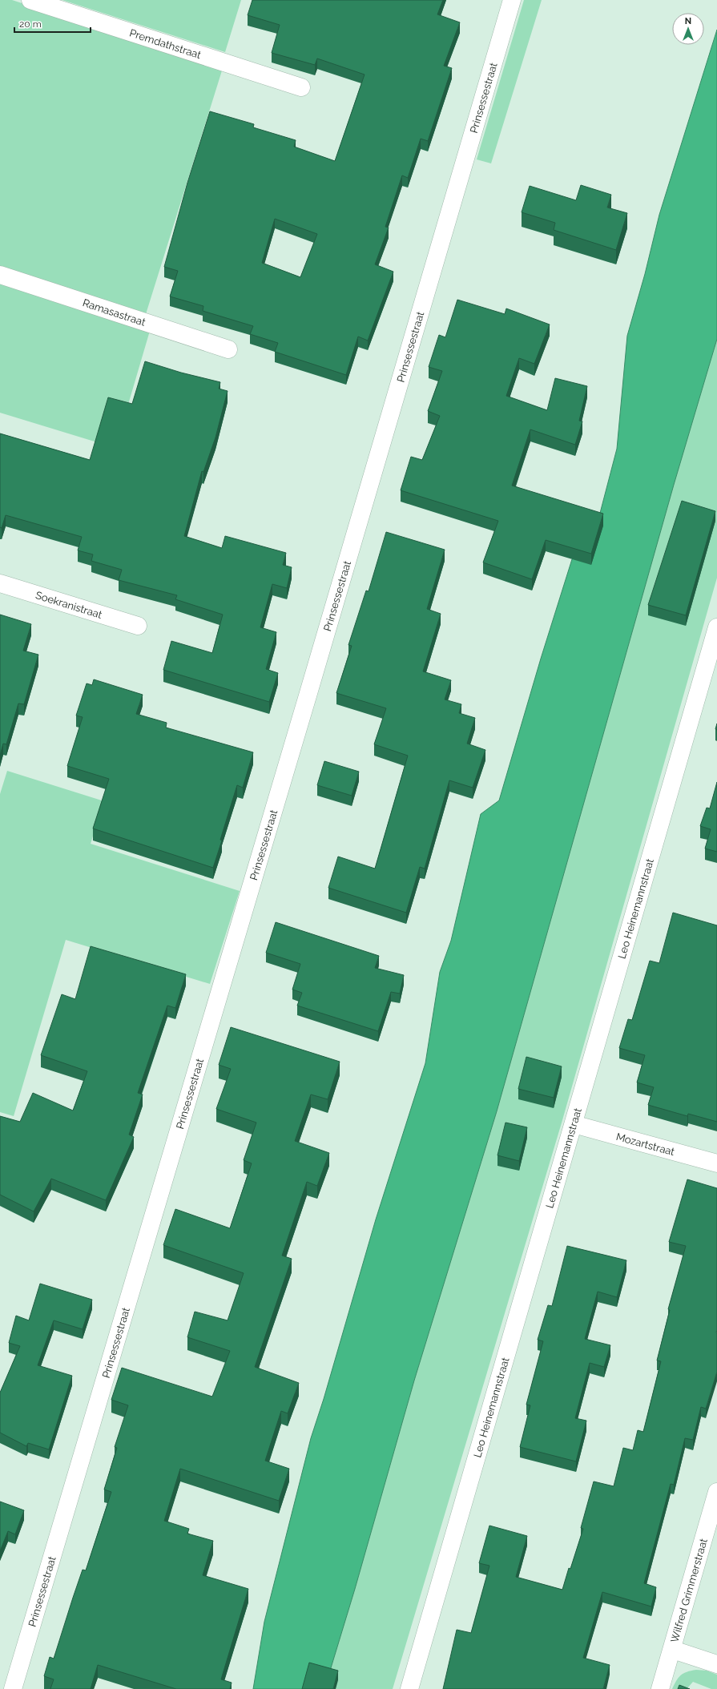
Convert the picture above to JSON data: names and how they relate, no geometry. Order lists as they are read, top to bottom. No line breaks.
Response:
{"streets":{"street":["Premdathstraat","Prinsessestraat","Ramasastraat","Soekranistraat","Leo Heinemannstraat","Mozartstraat","Wilfred Grimmerstraat"]},"crossings":[["Leo Heinemannstraat","Mozartstraat"]],"scale_bar":"20 m","north":"top"}
